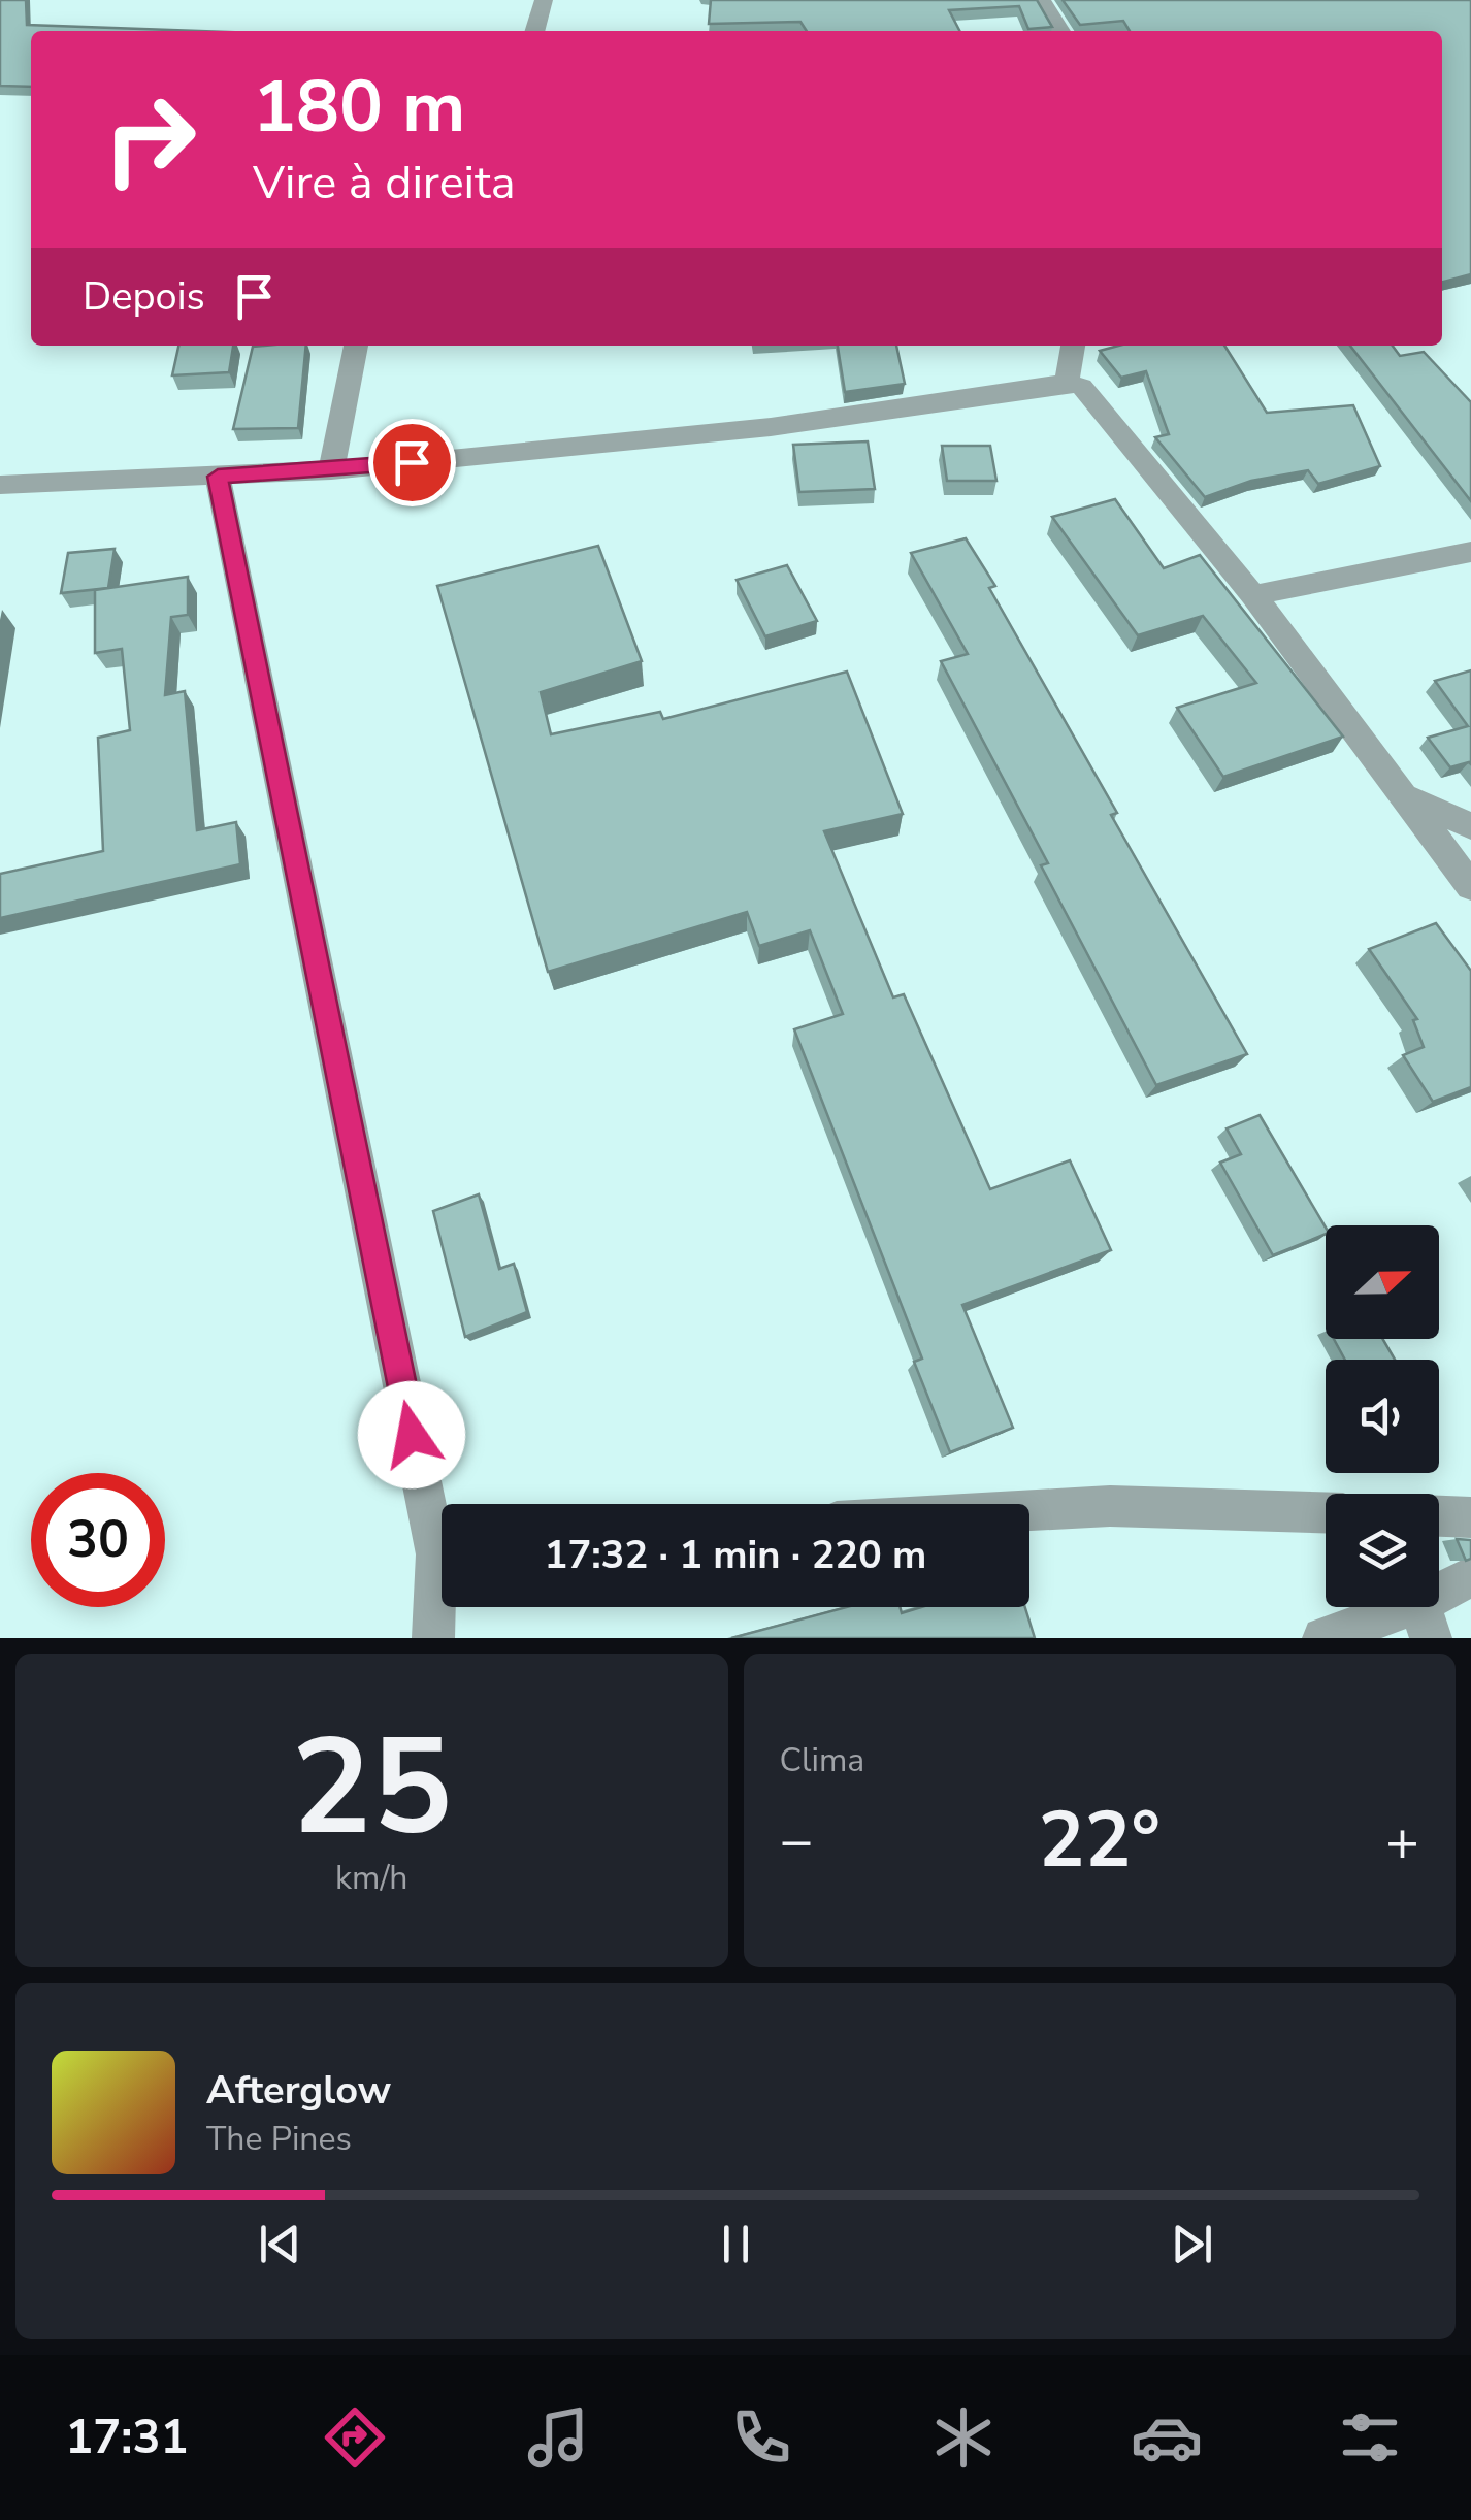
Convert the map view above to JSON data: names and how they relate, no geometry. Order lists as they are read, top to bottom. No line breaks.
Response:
{"north":"right","page":{"turn":["180 m","Vire à direita"],"then":"Depois","limit":"30","trip":"17:32 · 1 min · 220 m","tile":[["25","km/h"],"Clima"],"heat":["−","22°","+"],"song":["Afterglow","The Pines"],"tabs":"17:31"}}
